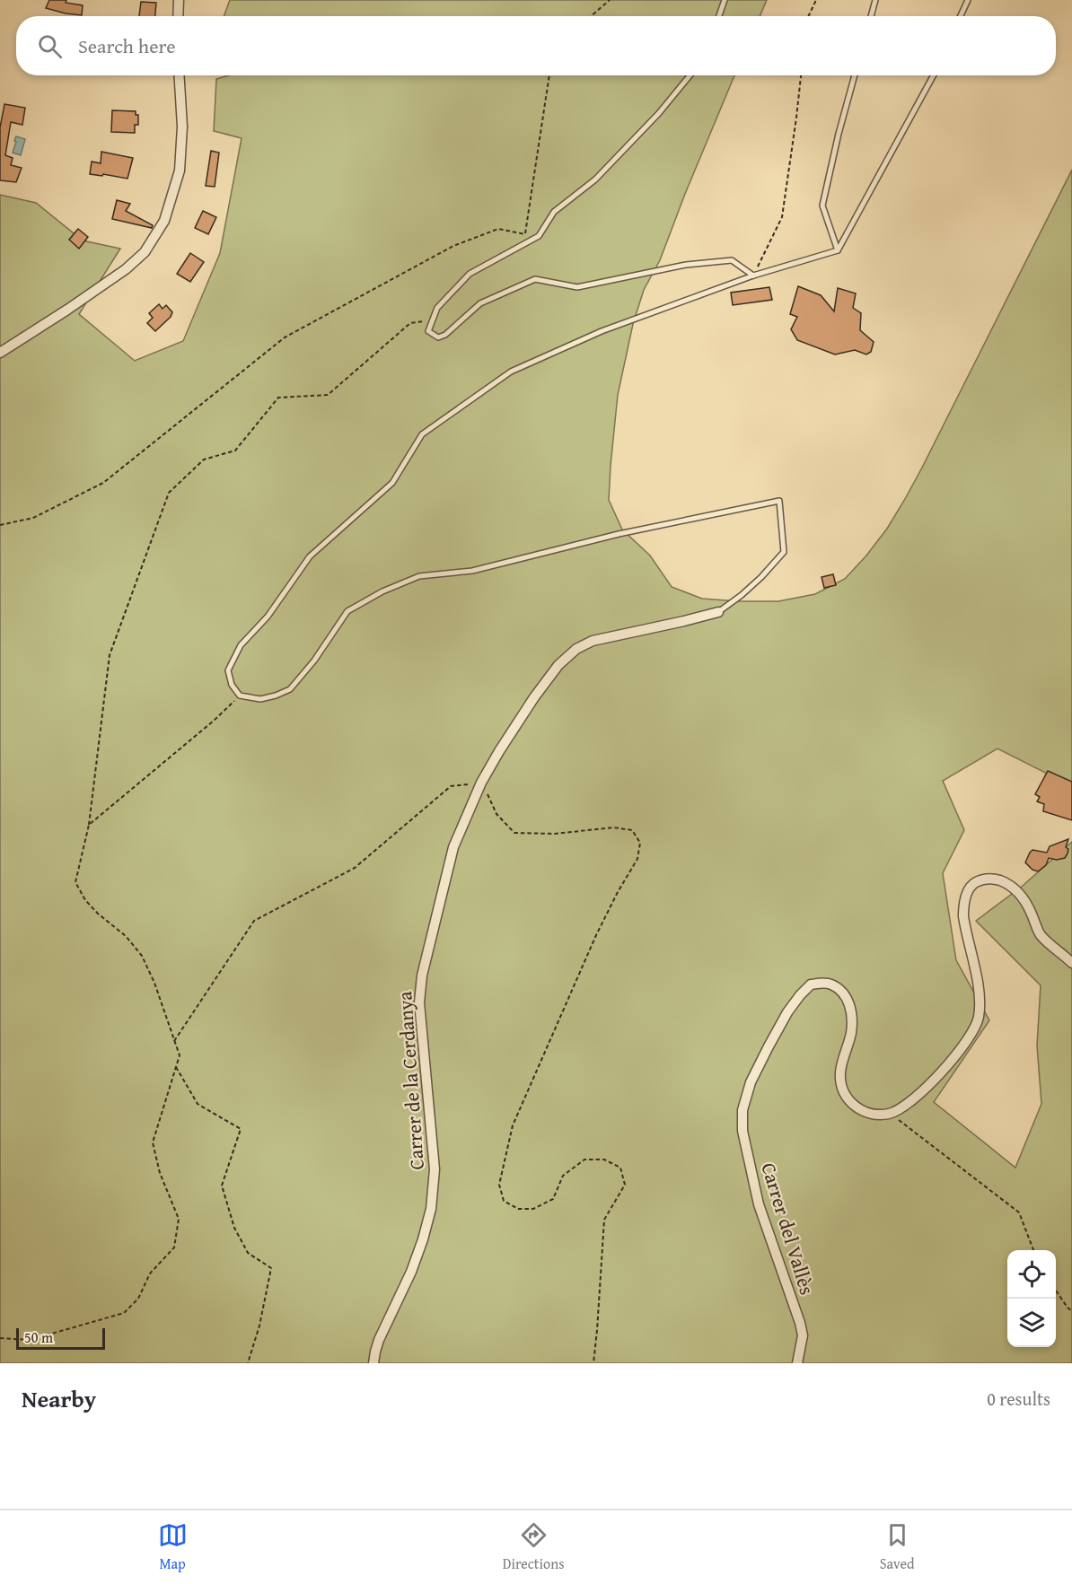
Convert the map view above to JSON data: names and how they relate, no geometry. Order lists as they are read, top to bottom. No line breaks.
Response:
{"streets":{"street":["Carrer de la Cerdanya","Carrer del Vallès"]},"scale_bar":"50 m","page":{"search":"Search here","scale":"50 m","heading":["Nearby","0 results"],"nav":["Map","Directions","Saved"]}}
